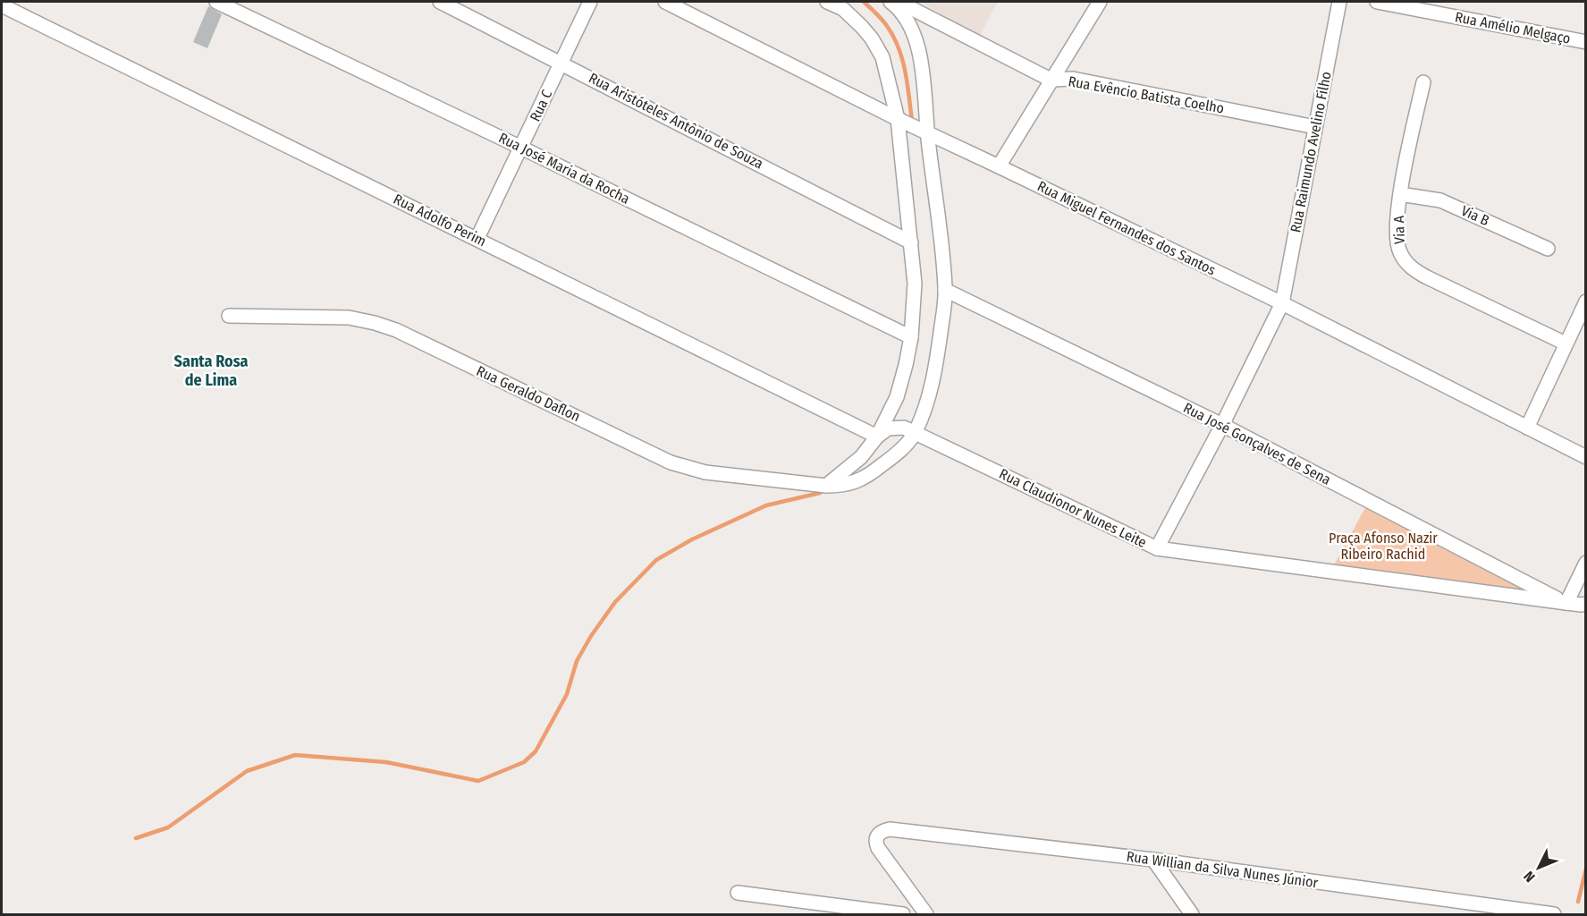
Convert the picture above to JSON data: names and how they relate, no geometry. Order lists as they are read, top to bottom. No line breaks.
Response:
{"streets":{"street":["Rua Amélio Melgaço","Rua Evêncio Batista Coelho","Rua C","Rua Aristóteles Antônio de Souza","Rua Raimundo Avelino Filho","Rua José Maria da Rocha","Via B","Rua Adolfo Perim","Rua Miguel Fernandes dos Santos","Via A","Rua Geraldo Daflon","Rua José Gonçalves de Sena","Rua Claudionor Nunes Leite","Rua Willian da Silva Nunes Júnior"]},"crossings":[["Rua Evêncio Batista Coelho","Rua Raimundo Avelino Filho"],["Rua C","Rua Aristóteles Antônio de Souza"],["Rua C","Rua José Maria da Rocha"],["Rua C","Rua Adolfo Perim"],["Rua Raimundo Avelino Filho","Rua Miguel Fernandes dos Santos"],["Rua Raimundo Avelino Filho","Rua José Gonçalves de Sena"],["Rua Raimundo Avelino Filho","Rua Claudionor Nunes Leite"],["Via B","Via A"],["Rua Adolfo Perim","Rua Claudionor Nunes Leite"],["Rua Geraldo Daflon","Rua Claudionor Nunes Leite"],["Rua José Gonçalves de Sena","Rua Claudionor Nunes Leite"]],"districts":["Santa Rosa de Lima"],"parks":["Praça Afonso Nazir Ribeiro Rachid"],"north":"bottom left"}
